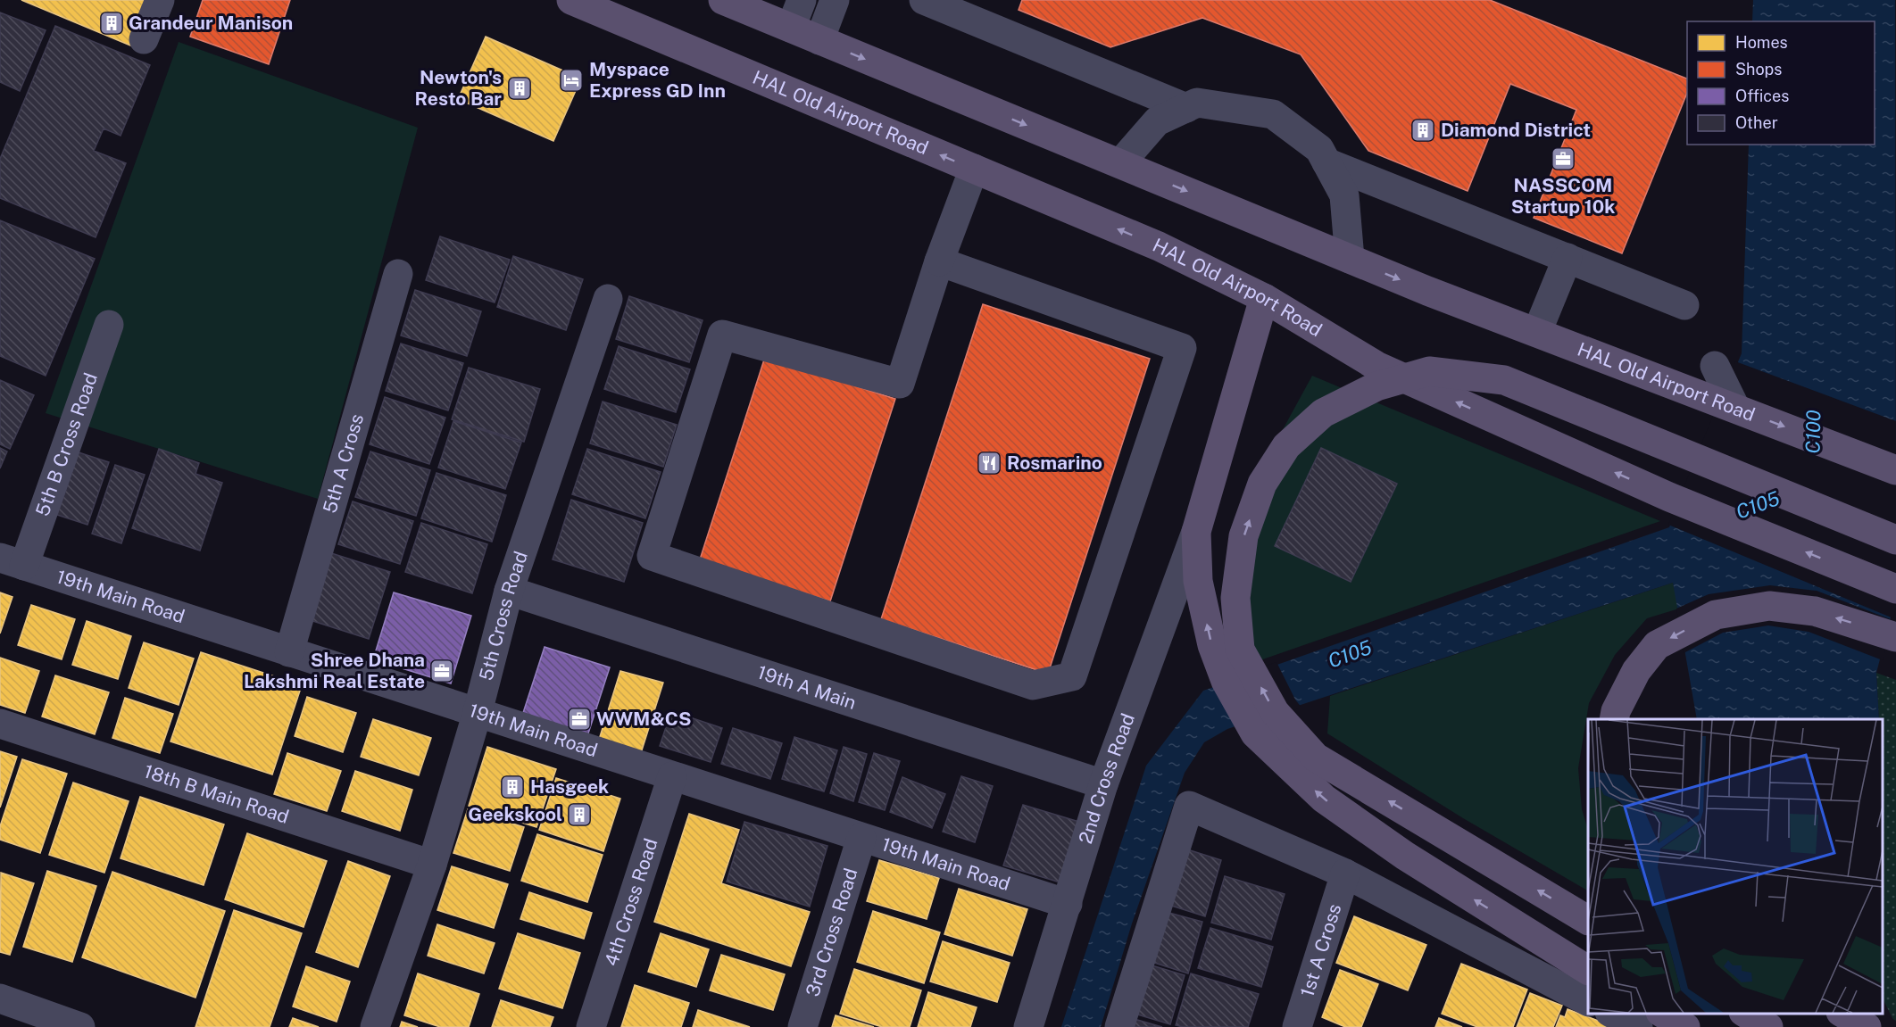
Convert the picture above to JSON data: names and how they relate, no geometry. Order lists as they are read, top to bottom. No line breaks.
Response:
{"streets":{"main road":["HAL Old Airport Road"],"street":["5th B Cross Road","5th A Cross","19th Main Road","5th Cross Road","19th A Main","2nd Cross Road","18th B Main Road","4th Cross Road","3rd Cross Road","1st A Cross"]},"crossings":[["5th B Cross Road","19th Main Road"],["5th A Cross","19th Main Road"],["19th Main Road","5th Cross Road"],["19th Main Road","2nd Cross Road"],["19th Main Road","4th Cross Road"],["19th Main Road","3rd Cross Road"],["5th Cross Road","19th A Main"],["5th Cross Road","18th B Main Road"],["19th A Main","2nd Cross Road"]],"water":["C100","C105"],"places":{"building":["Grandeur Manison","Newton's Resto Bar","Diamond District","Hasgeek","Geekskool"],"hotel":["Myspace Express GD Inn"],"office":["NASSCOM Startup 10k","Shree Dhana Lakshmi Real Estate","WWM&CS"],"restaurant":["Rosmarino"]},"legend":["Homes","Shops","Offices","Other"]}
